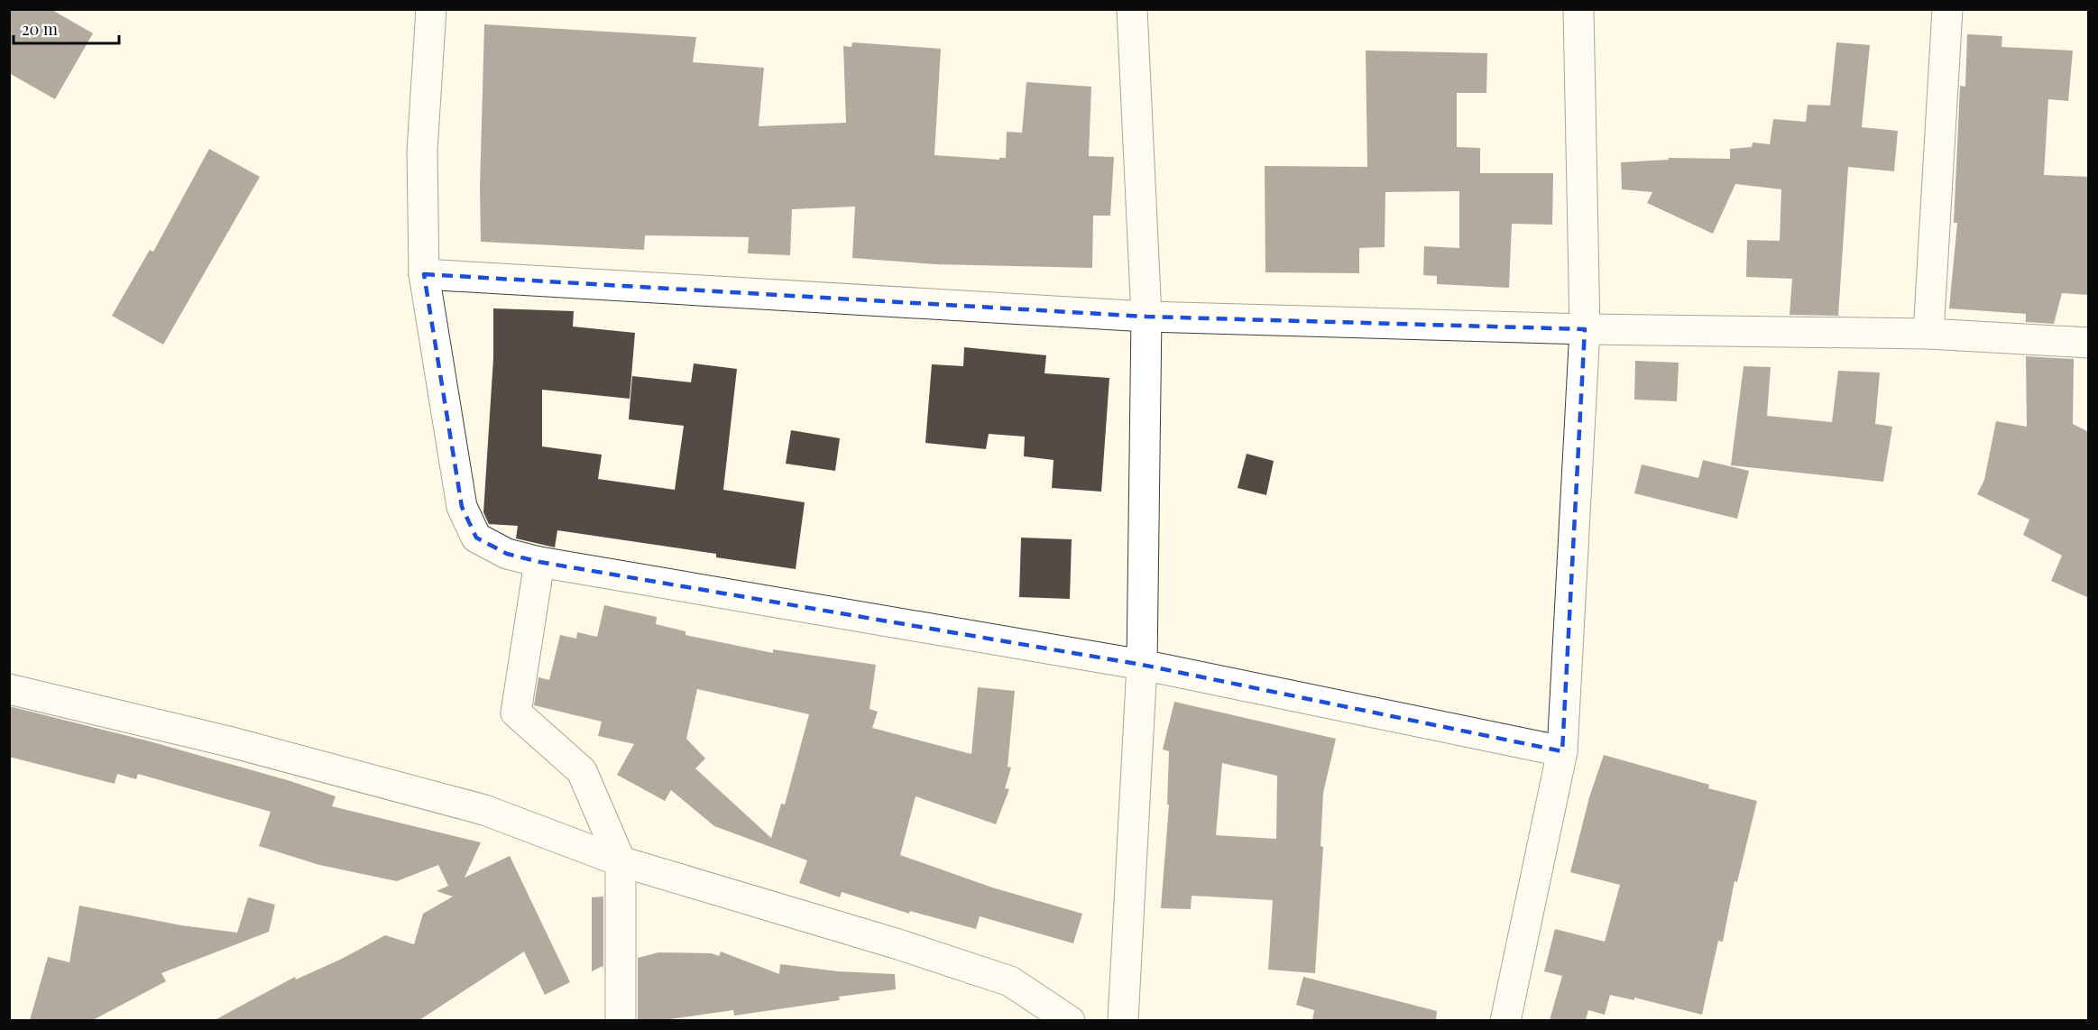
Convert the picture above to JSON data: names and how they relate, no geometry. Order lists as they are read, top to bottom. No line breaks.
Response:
{"scale_bar":"20 m"}
